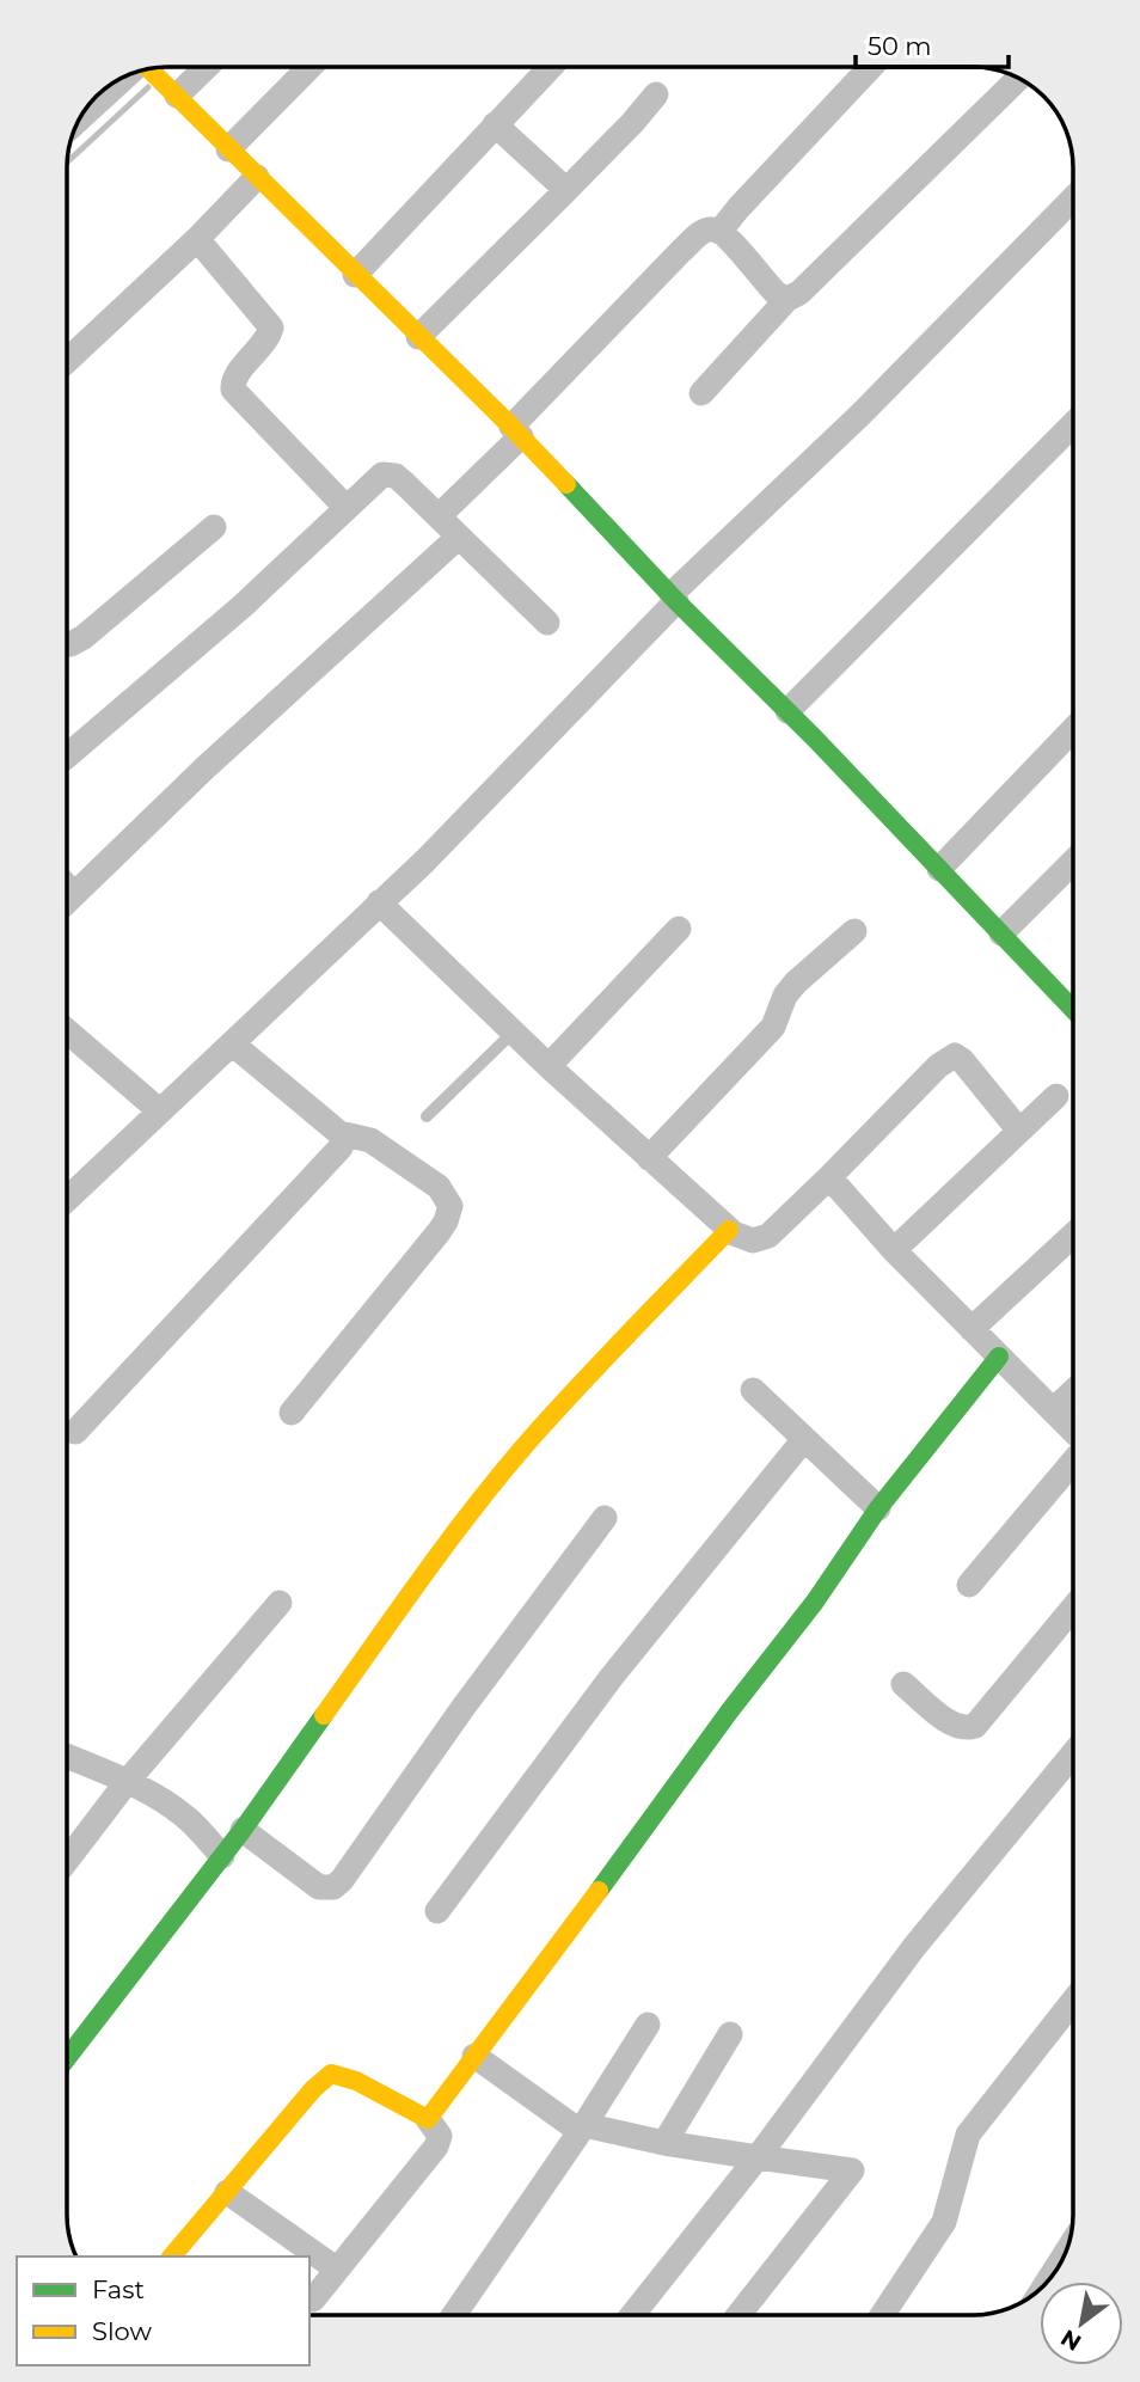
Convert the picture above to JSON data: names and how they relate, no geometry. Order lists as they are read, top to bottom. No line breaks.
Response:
{"legend":["Fast","Slow"],"scale_bar":"50 m","north":"bottom left"}
